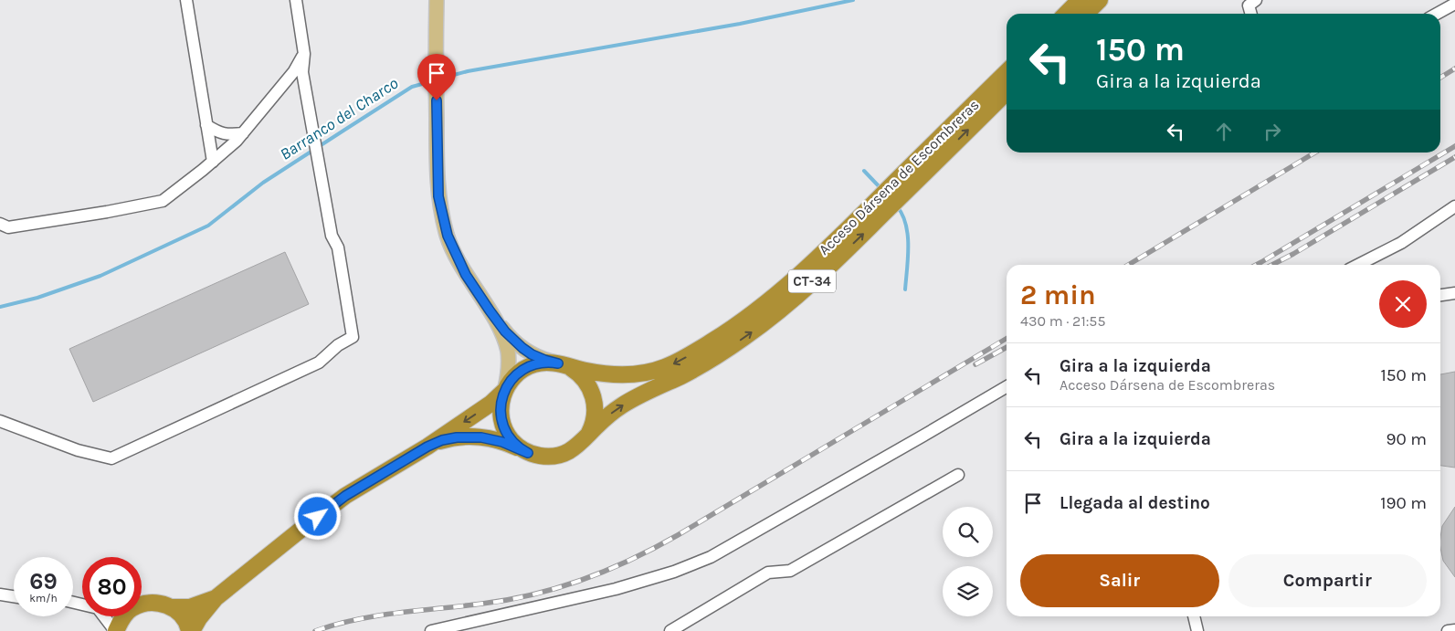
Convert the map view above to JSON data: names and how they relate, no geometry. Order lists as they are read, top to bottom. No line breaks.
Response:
{"streets":{"highway":["Acceso Dársena de Escombreras","CT-34"]},"water":["Barranco del Charco"],"page":{"turn":["150 m","Gira a la izquierda"],"heading":["2 min","430 m · 21:55"],"list":[{"name":"Gira a la izquierda","note":"Acceso Dársena de Escombreras","value":"150 m"},{"name":"Gira a la izquierda","value":"90 m"},{"name":"Llegada al destino","value":"190 m"}],"buttons":["Salir","Compartir"],"speed":"69 km/h","limit":"80"}}
